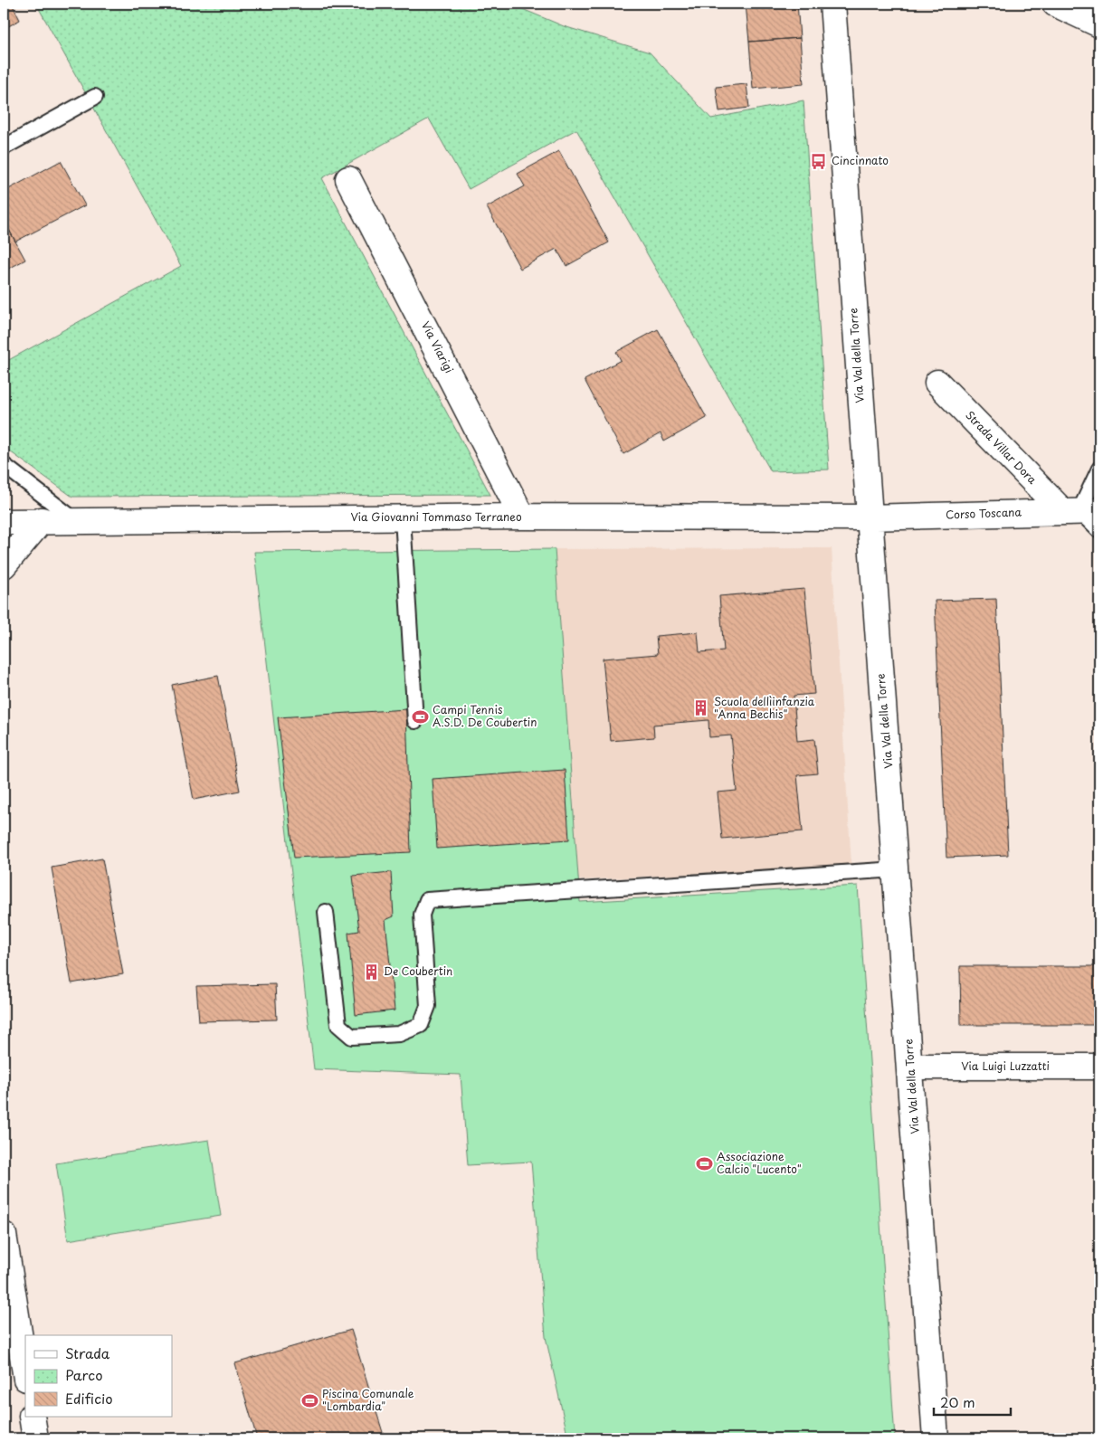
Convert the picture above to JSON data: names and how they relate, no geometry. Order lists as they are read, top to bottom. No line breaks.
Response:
{"streets":{"street":["Via Viarigi","Via Val della Torre","Strada Villar Dora","Corso Toscana","Via Giovanni Tommaso Terraneo","Via Luigi Luzzatti"]},"crossings":[["Via Viarigi","Via Giovanni Tommaso Terraneo"],["Via Val della Torre","Corso Toscana"],["Via Val della Torre","Via Giovanni Tommaso Terraneo"],["Via Val della Torre","Via Luigi Luzzatti"],["Strada Villar Dora","Corso Toscana"],["Corso Toscana","Via Giovanni Tommaso Terraneo"]],"places":{"bus stop":["Cincinnato"],"building":["Scuola dellìinfanzia \"Anna Bechis\"","De Coubertin"],"sports":["Campi Tennis A.S.D. De Coubertin","Associazione Calcio \"Lucento\"","Piscina Comunale \"Lombardia\""]},"legend":["Strada","Parco","Edificio"],"scale_bar":"20 m"}
